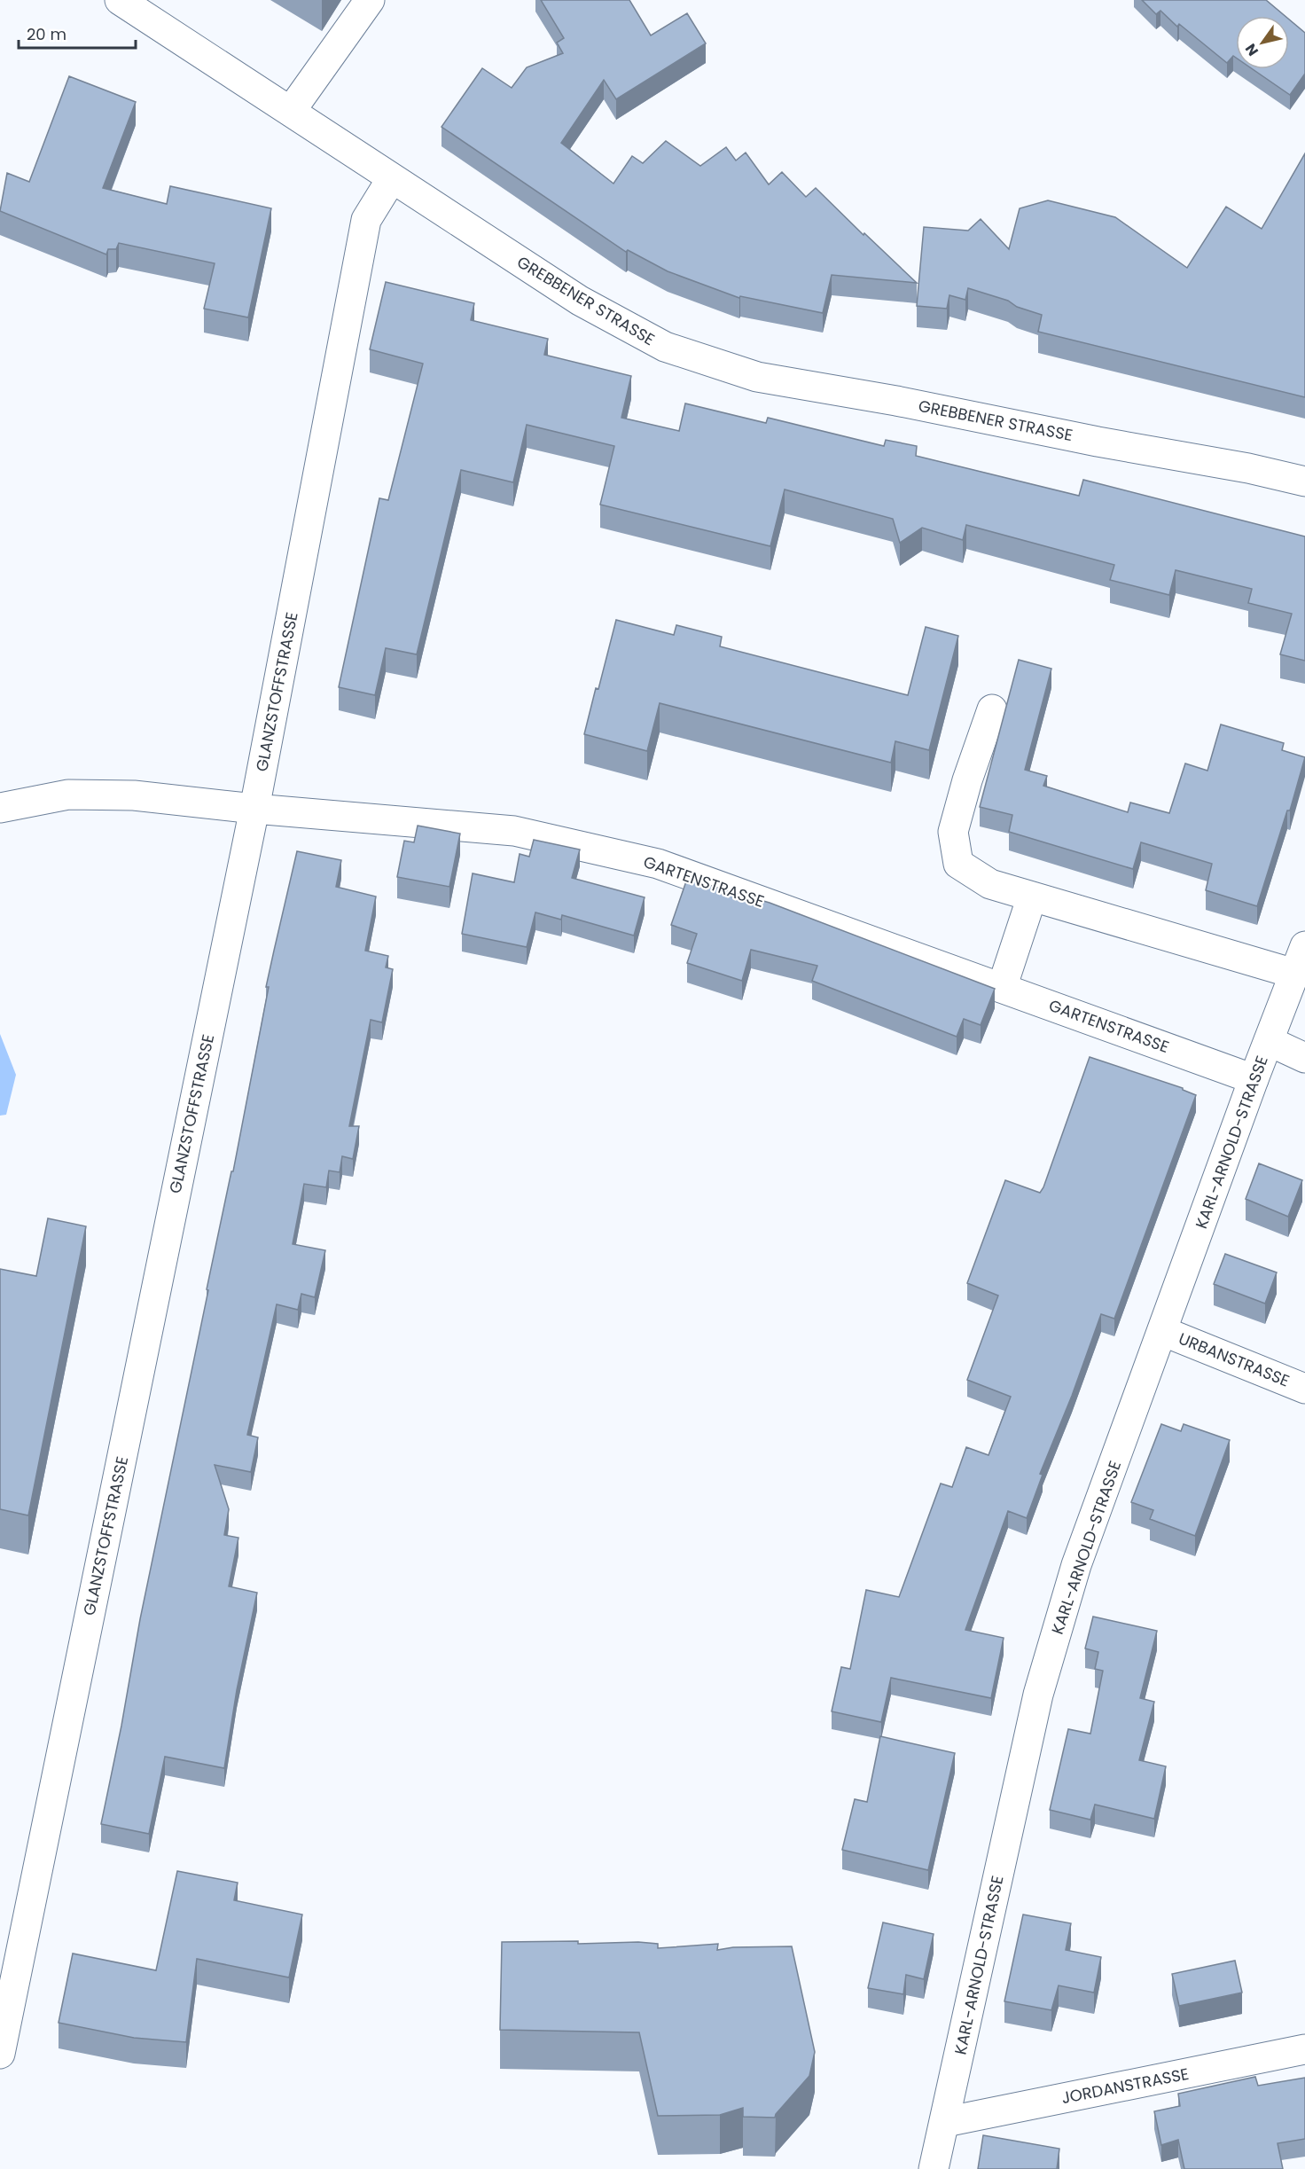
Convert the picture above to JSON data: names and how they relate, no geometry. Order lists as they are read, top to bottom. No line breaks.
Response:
{"streets":{"street":["GREBBENER STRASSE","GLANZSTOFFSTRASSE","GARTENSTRASSE","KARL-ARNOLD-STRASSE","URBANSTRASSE","JORDANSTRASSE"]},"crossings":[["GREBBENER STRASSE","GLANZSTOFFSTRASSE"],["GLANZSTOFFSTRASSE","GARTENSTRASSE"],["GARTENSTRASSE","KARL-ARNOLD-STRASSE"],["KARL-ARNOLD-STRASSE","URBANSTRASSE"],["KARL-ARNOLD-STRASSE","JORDANSTRASSE"]],"scale_bar":"20 m","north":"bottom left"}
